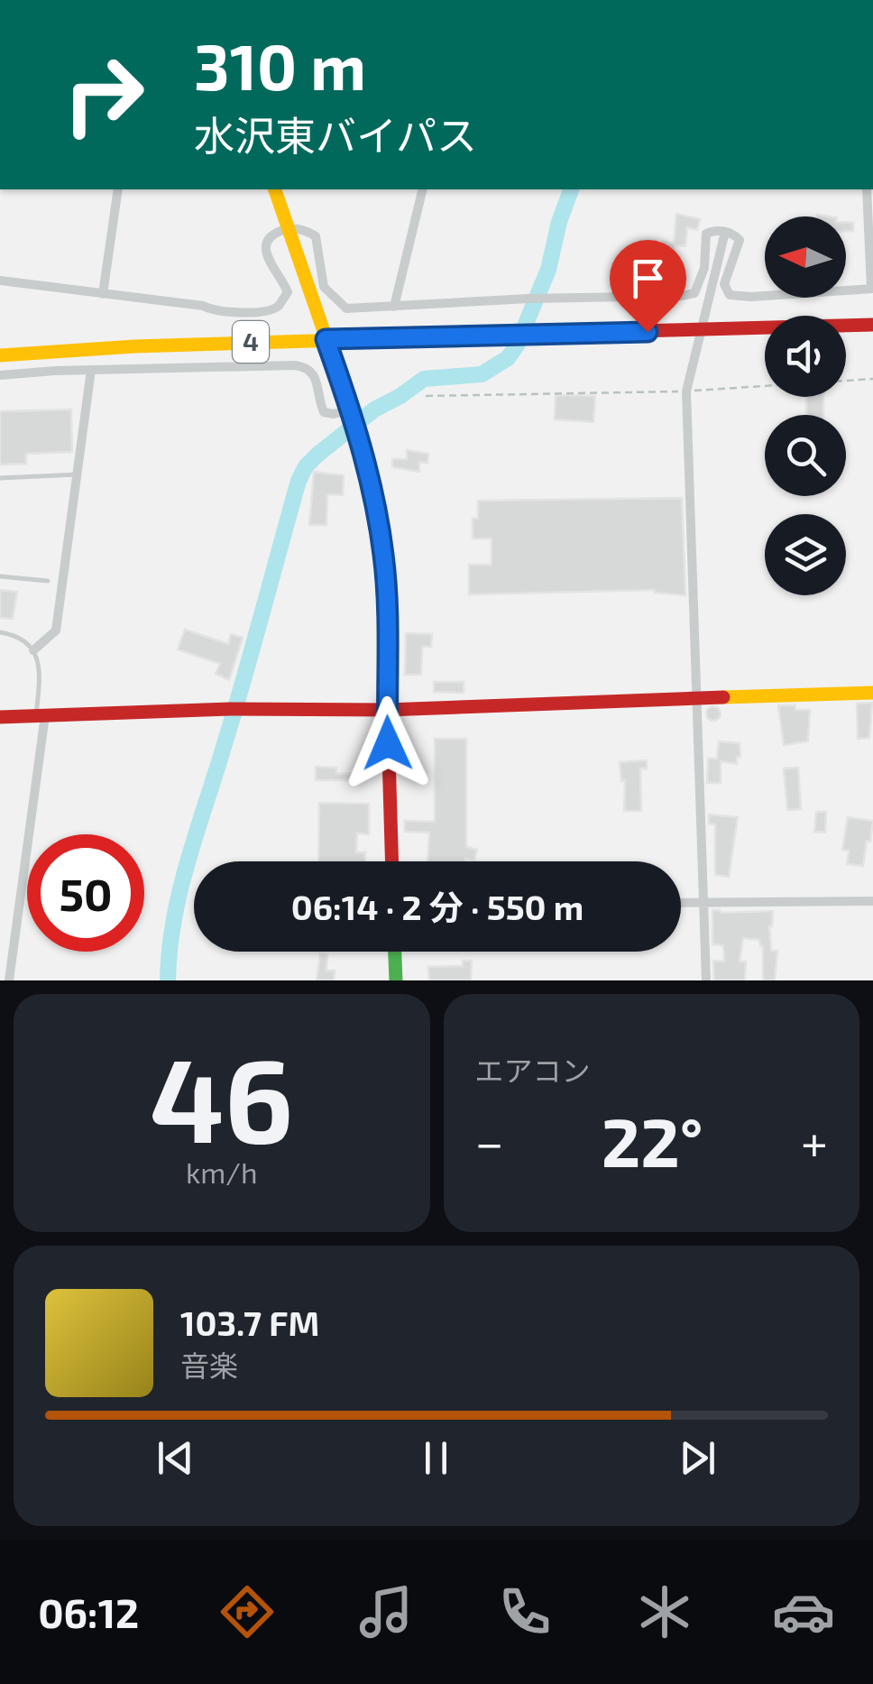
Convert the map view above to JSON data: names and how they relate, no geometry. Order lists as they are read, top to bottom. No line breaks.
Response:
{"streets":{"main road":["4"]},"north":"left","page":{"turn":["310 m","水沢東バイパス"],"limit":"50","trip":"06:14 · 2 分 · 550 m","tile":[["46","km/h"],"エアコン"],"heat":["−","22°","+"],"song":["103.7 FM","音楽"],"tabs":"06:12"}}
